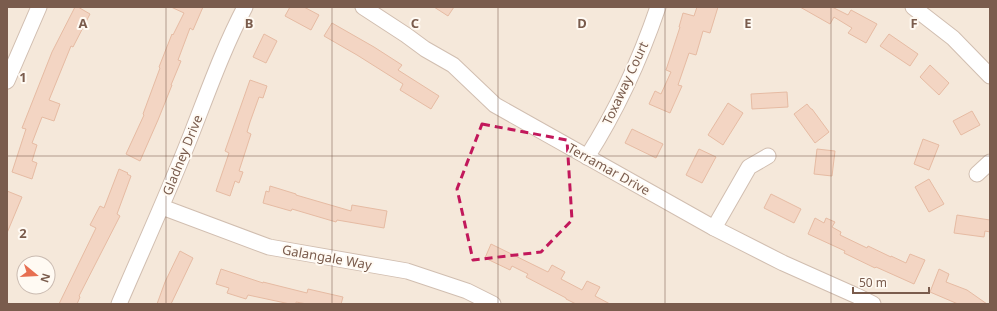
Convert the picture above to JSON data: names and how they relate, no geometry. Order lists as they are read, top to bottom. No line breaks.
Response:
{"streets":{"street":["Toxaway Court","Gladney Drive","Terramar Drive","Galangale Way"]},"crossings":[["Toxaway Court","Terramar Drive"],["Gladney Drive","Galangale Way"]],"scale_bar":"50 m","north":"right","grid":{"columns":["A","B","C","D","E","F"],"rows":["1","2"]}}
